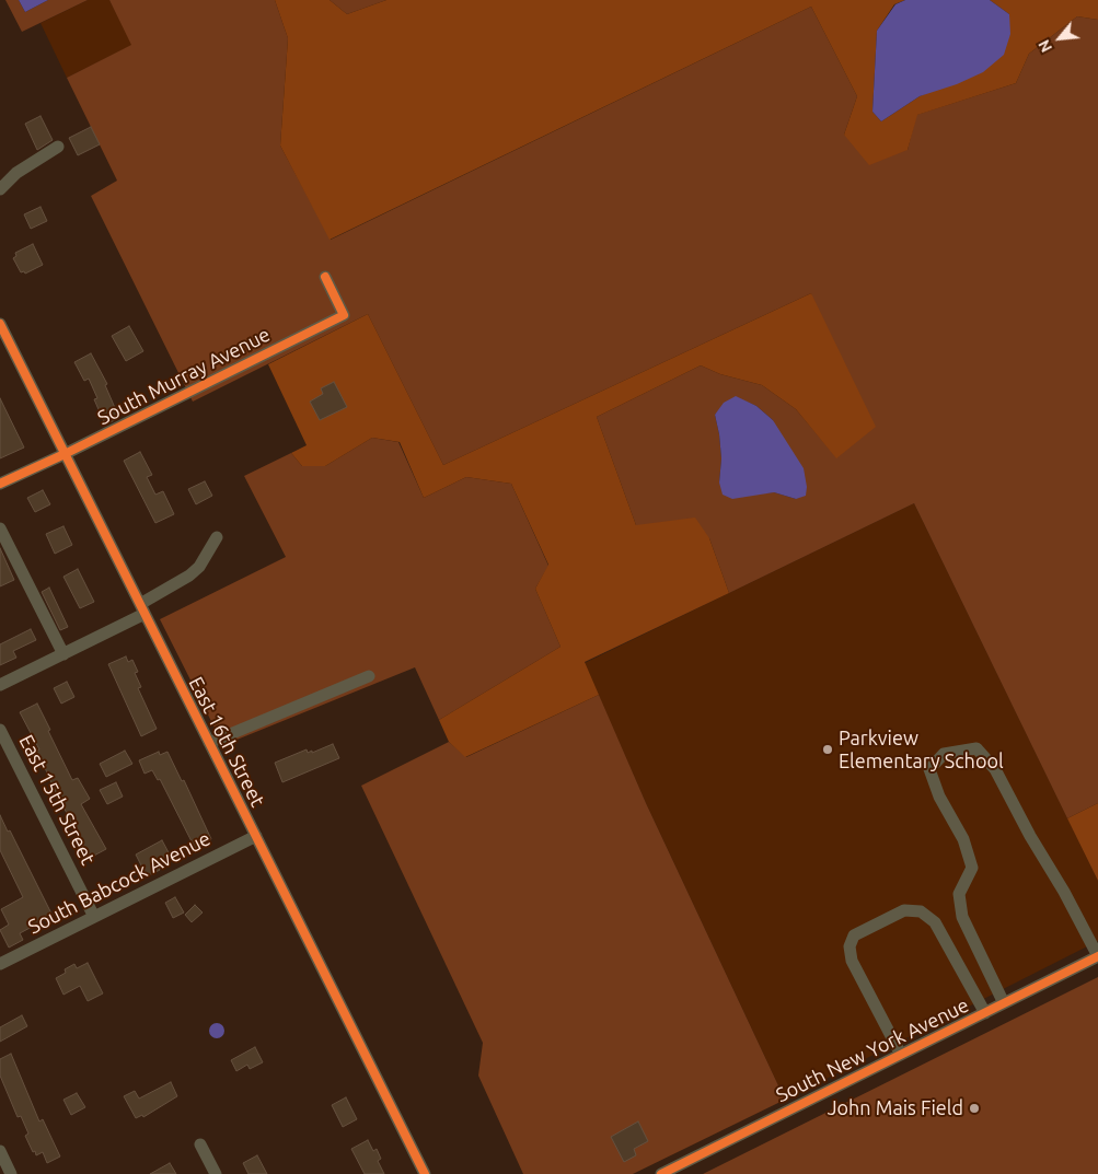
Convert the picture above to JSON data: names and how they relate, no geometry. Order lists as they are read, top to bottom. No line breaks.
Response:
{"streets":{"street":["South Murray Avenue","East 16th Street","East 15th Street","South Babcock Avenue","South New York Avenue"]},"crossings":[["South Murray Avenue","East 16th Street"],["East 16th Street","South Babcock Avenue"],["East 15th Street","South Babcock Avenue"]],"places":["Parkview Elementary School","John Mais Field"],"north":"bottom left"}
